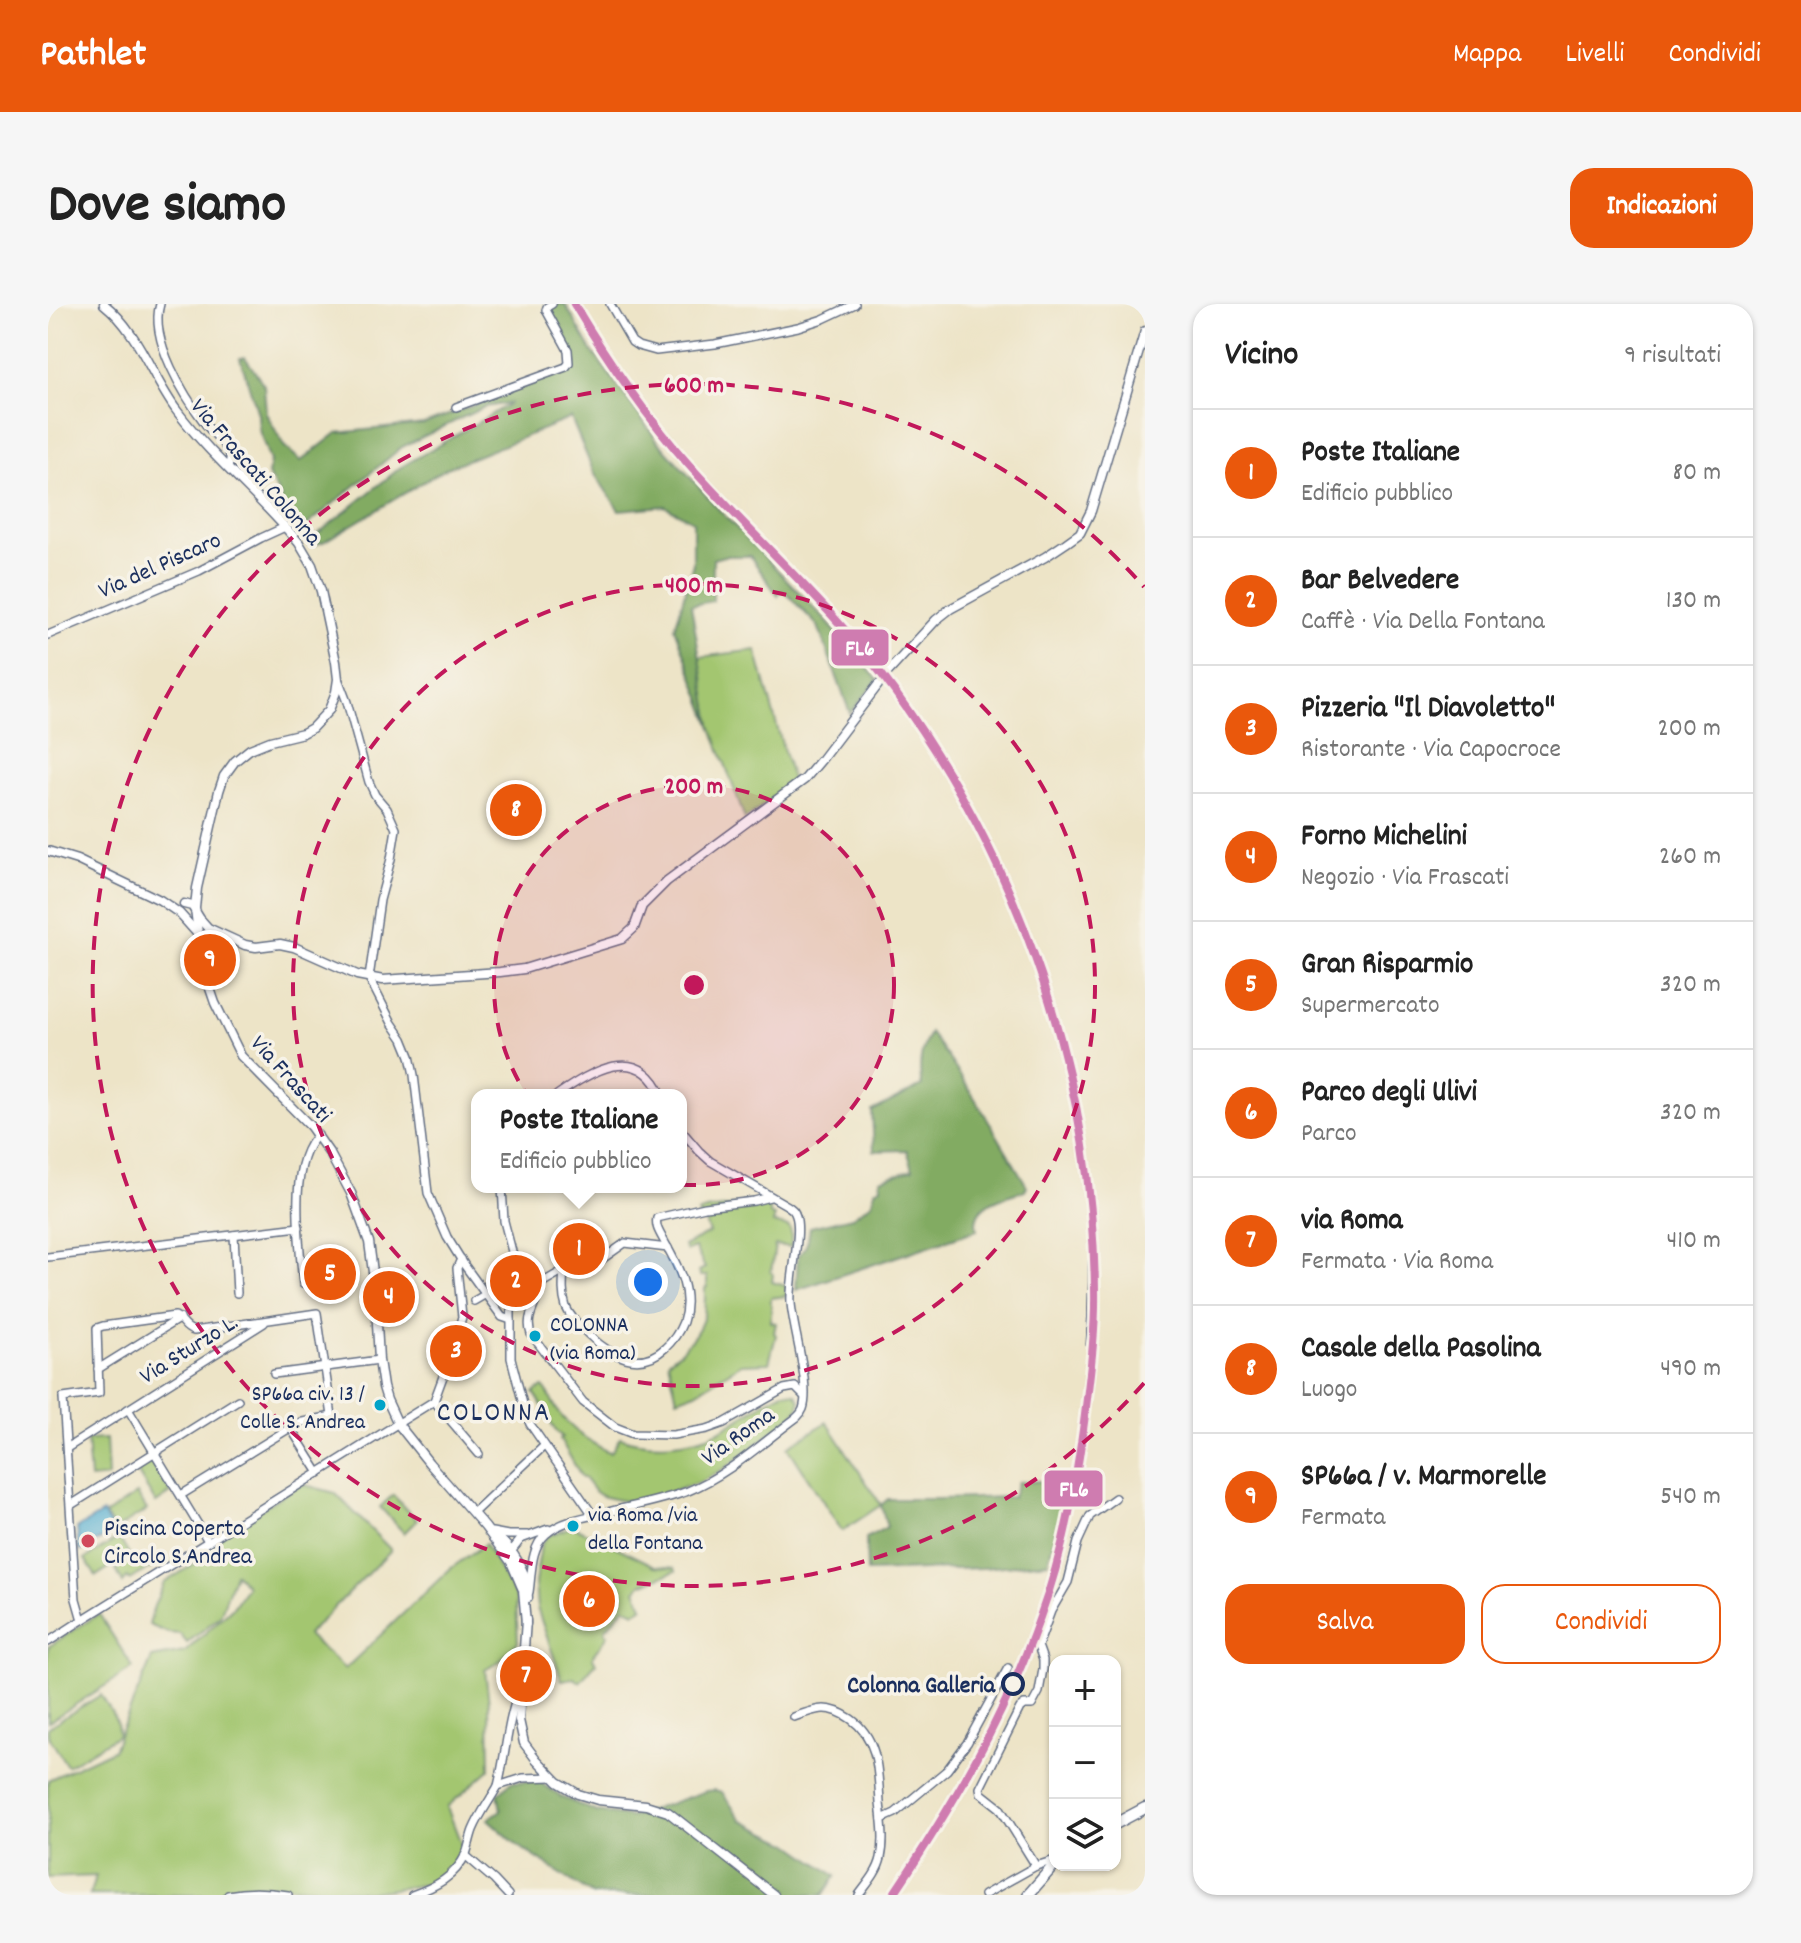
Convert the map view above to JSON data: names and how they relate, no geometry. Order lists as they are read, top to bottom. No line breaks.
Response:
{"streets":{"street":["Via Frascati Colonna","Via del Piscaro","Via Frascati","Via Sturzo L.","Via Roma"]},"crossings":[["Via Frascati Colonna","Via del Piscaro"]],"districts":["COLONNA"],"places":["COLONNA (via Roma)","SP66a civ. 13 / Colle S. Andrea","via Roma /via della Fontana","Piscina Coperta Circolo S.Andrea","Colonna Galleria"],"lines":["transit line FL6"],"page":{"header":"Pathlet","nav":["Mappa","Livelli","Condividi"],"title":"Dove siamo","buttons":["Indicazioni",["Salva","Condividi"]],"heading":["Vicino","9 risultati"],"list":[{"mark":"1","name":"Poste Italiane","note":"Edificio pubblico","value":"80 m"},{"mark":"2","name":"Bar Belvedere","note":"Caffè · Via Della Fontana","value":"130 m"},{"mark":"3","name":"Pizzeria \"Il Diavoletto\"","note":"Ristorante · Via Capocroce","value":"200 m"},{"mark":"4","name":"Forno Michelini","note":"Negozio · Via Frascati","value":"260 m"},{"mark":"5","name":"Gran Risparmio","note":"Supermercato","value":"320 m"},{"mark":"6","name":"Parco degli Ulivi","note":"Parco","value":"320 m"},{"mark":"7","name":"via Roma","note":"Fermata · Via Roma","value":"410 m"},{"mark":"8","name":"Casale della Pasolina","note":"Luogo","value":"490 m"},{"mark":"9","name":"SP66a / v. Marmorelle","note":"Fermata","value":"540 m"}],"pins":["8","9","1","5","2","4","3","6","7"],"popup":["Poste Italiane","Edificio pubblico"],"map_buttons":["+","−"]},"rings":["600 m","400 m","200 m"]}
